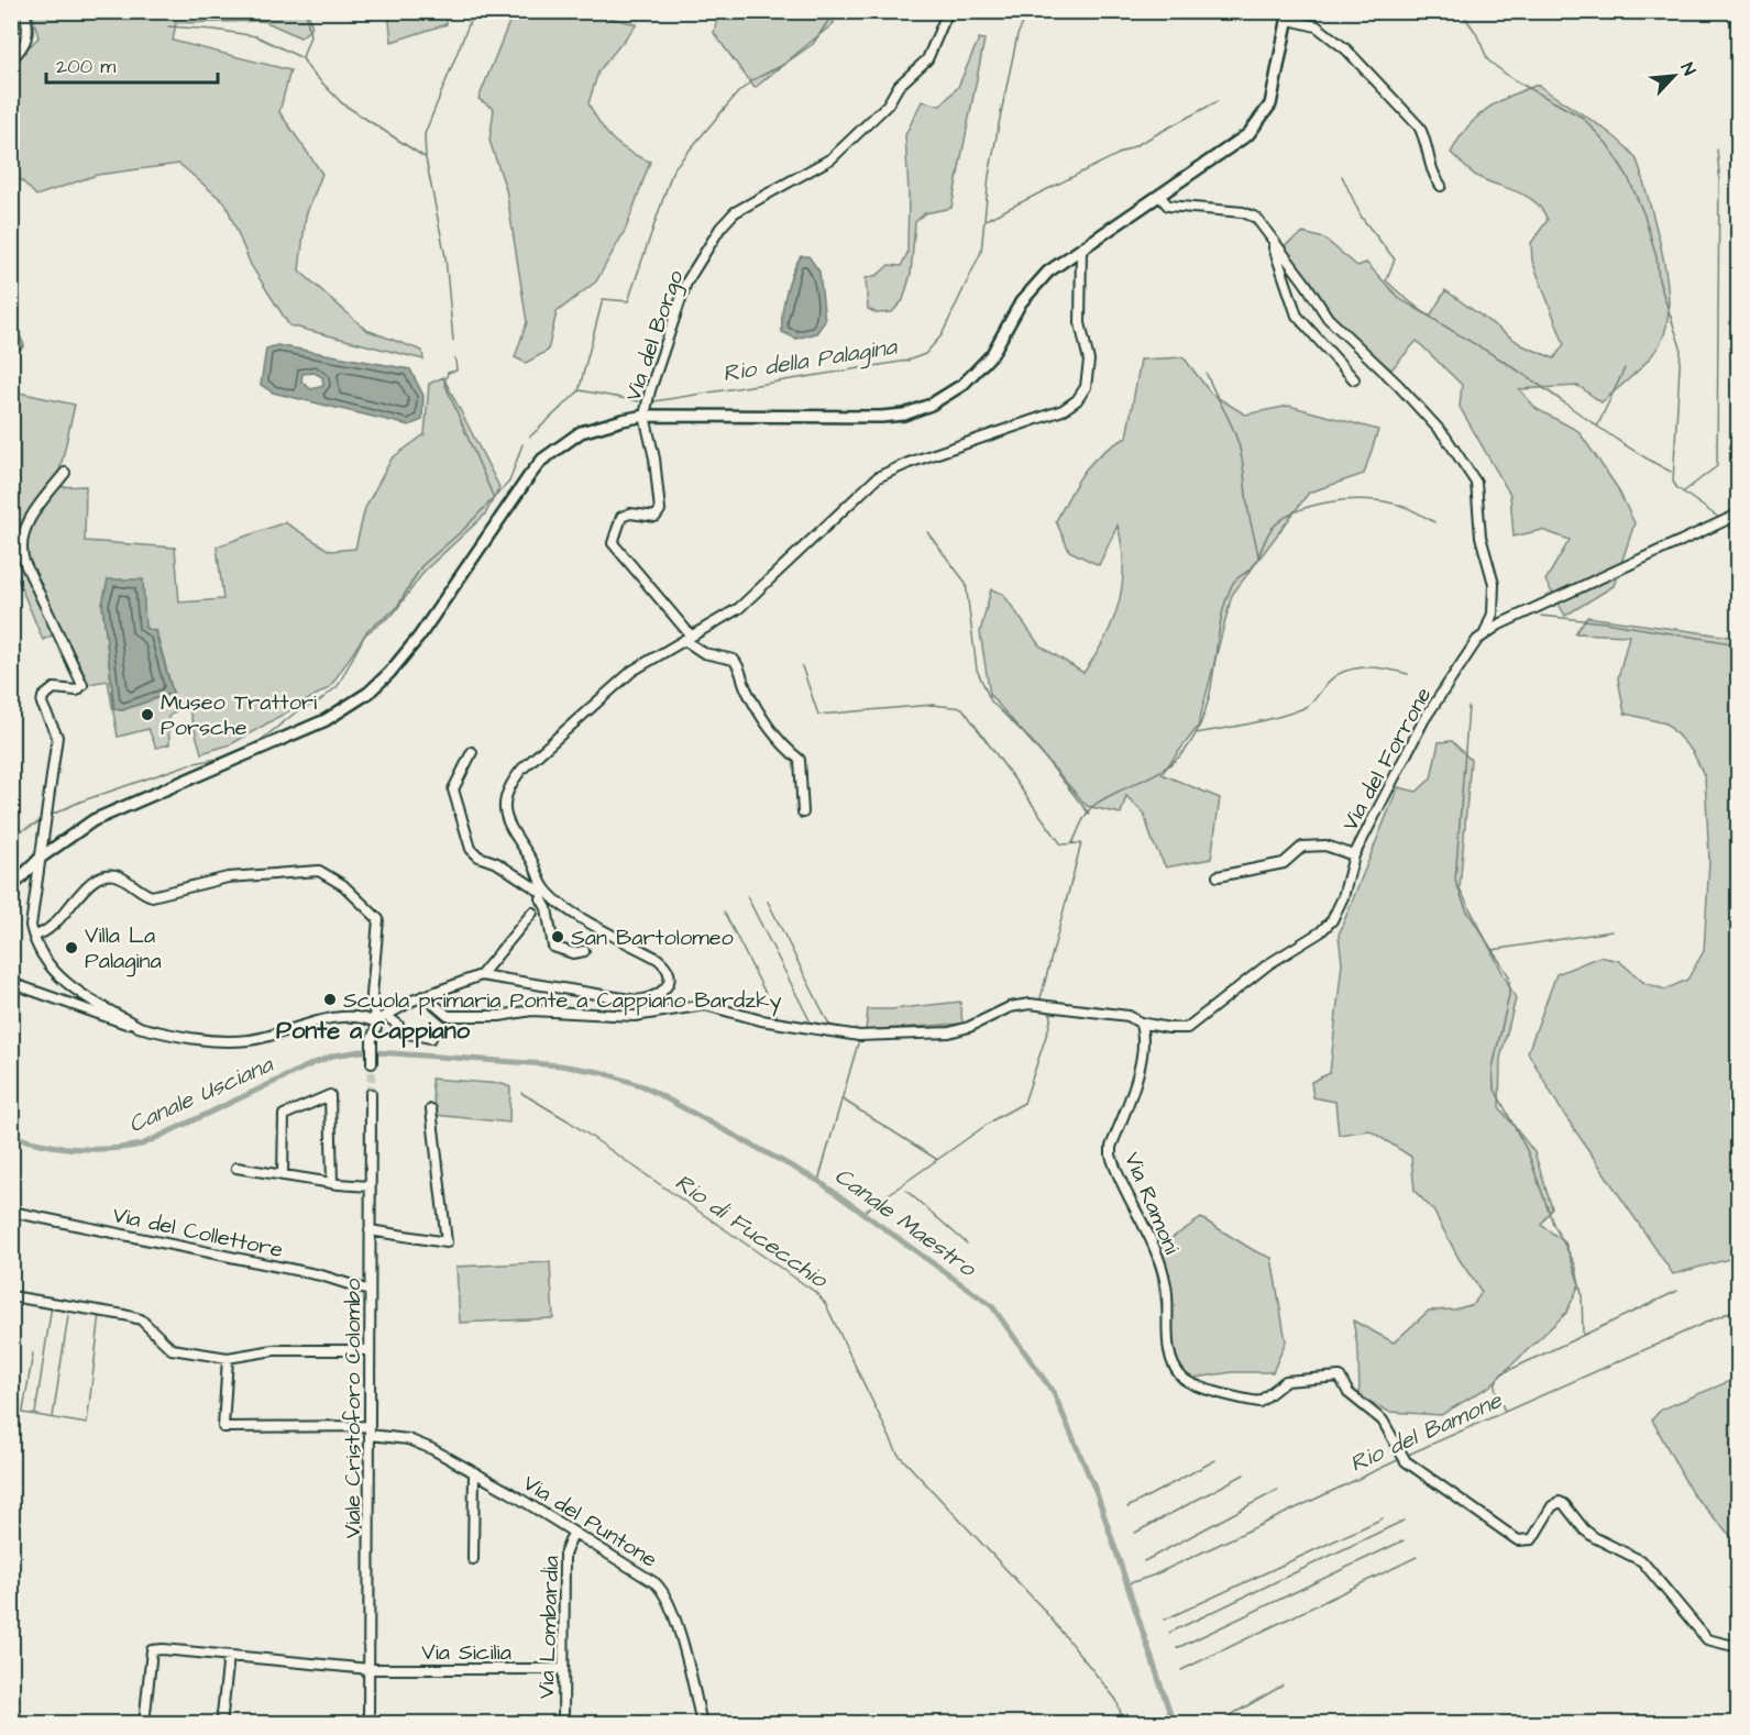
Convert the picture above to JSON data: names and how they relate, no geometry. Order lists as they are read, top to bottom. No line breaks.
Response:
{"streets":{"street":["Via del Borgo","Via del Forrone","Via Ramoni","Via del Collettore","Viale Cristoforo Colombo","Via del Puntone","Via Lombardia","Via Sicilia"]},"crossings":[["Via del Forrone","Via Ramoni"],["Via del Collettore","Viale Cristoforo Colombo"],["Viale Cristoforo Colombo","Via del Puntone"],["Viale Cristoforo Colombo","Via Sicilia"],["Via del Puntone","Via Lombardia"],["Via Lombardia","Via Sicilia"]],"districts":["Ponte a Cappiano"],"water":["Rio della Palagina","Canale Usciana","Canale Maestro","Rio di Fucecchio","Rio del Bamone"],"places":["Museo Trattori Porsche","San Bartolomeo","Villa La Palagina","Scuola primaria Ponte a Cappiano Bardzky"],"scale_bar":"200 m","north":"top right"}
